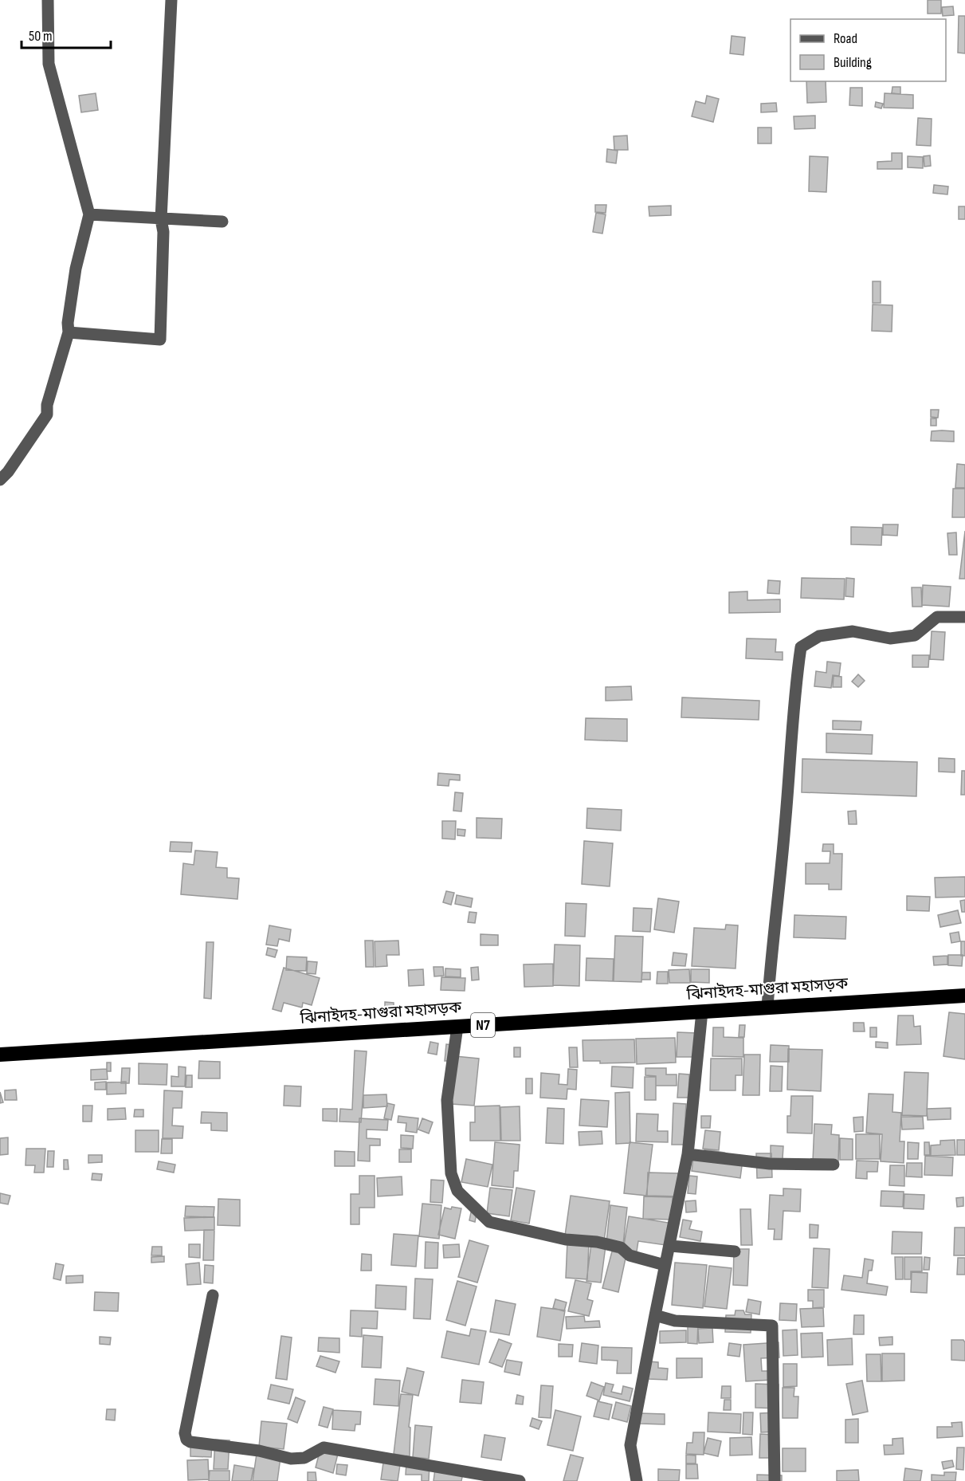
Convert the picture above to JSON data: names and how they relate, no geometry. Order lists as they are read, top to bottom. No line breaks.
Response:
{"streets":{"highway":["ঝিনাইদহ-মাগুরা মহাসড়ক","N7"]},"legend":["Road","Building"],"scale_bar":"50 m"}
